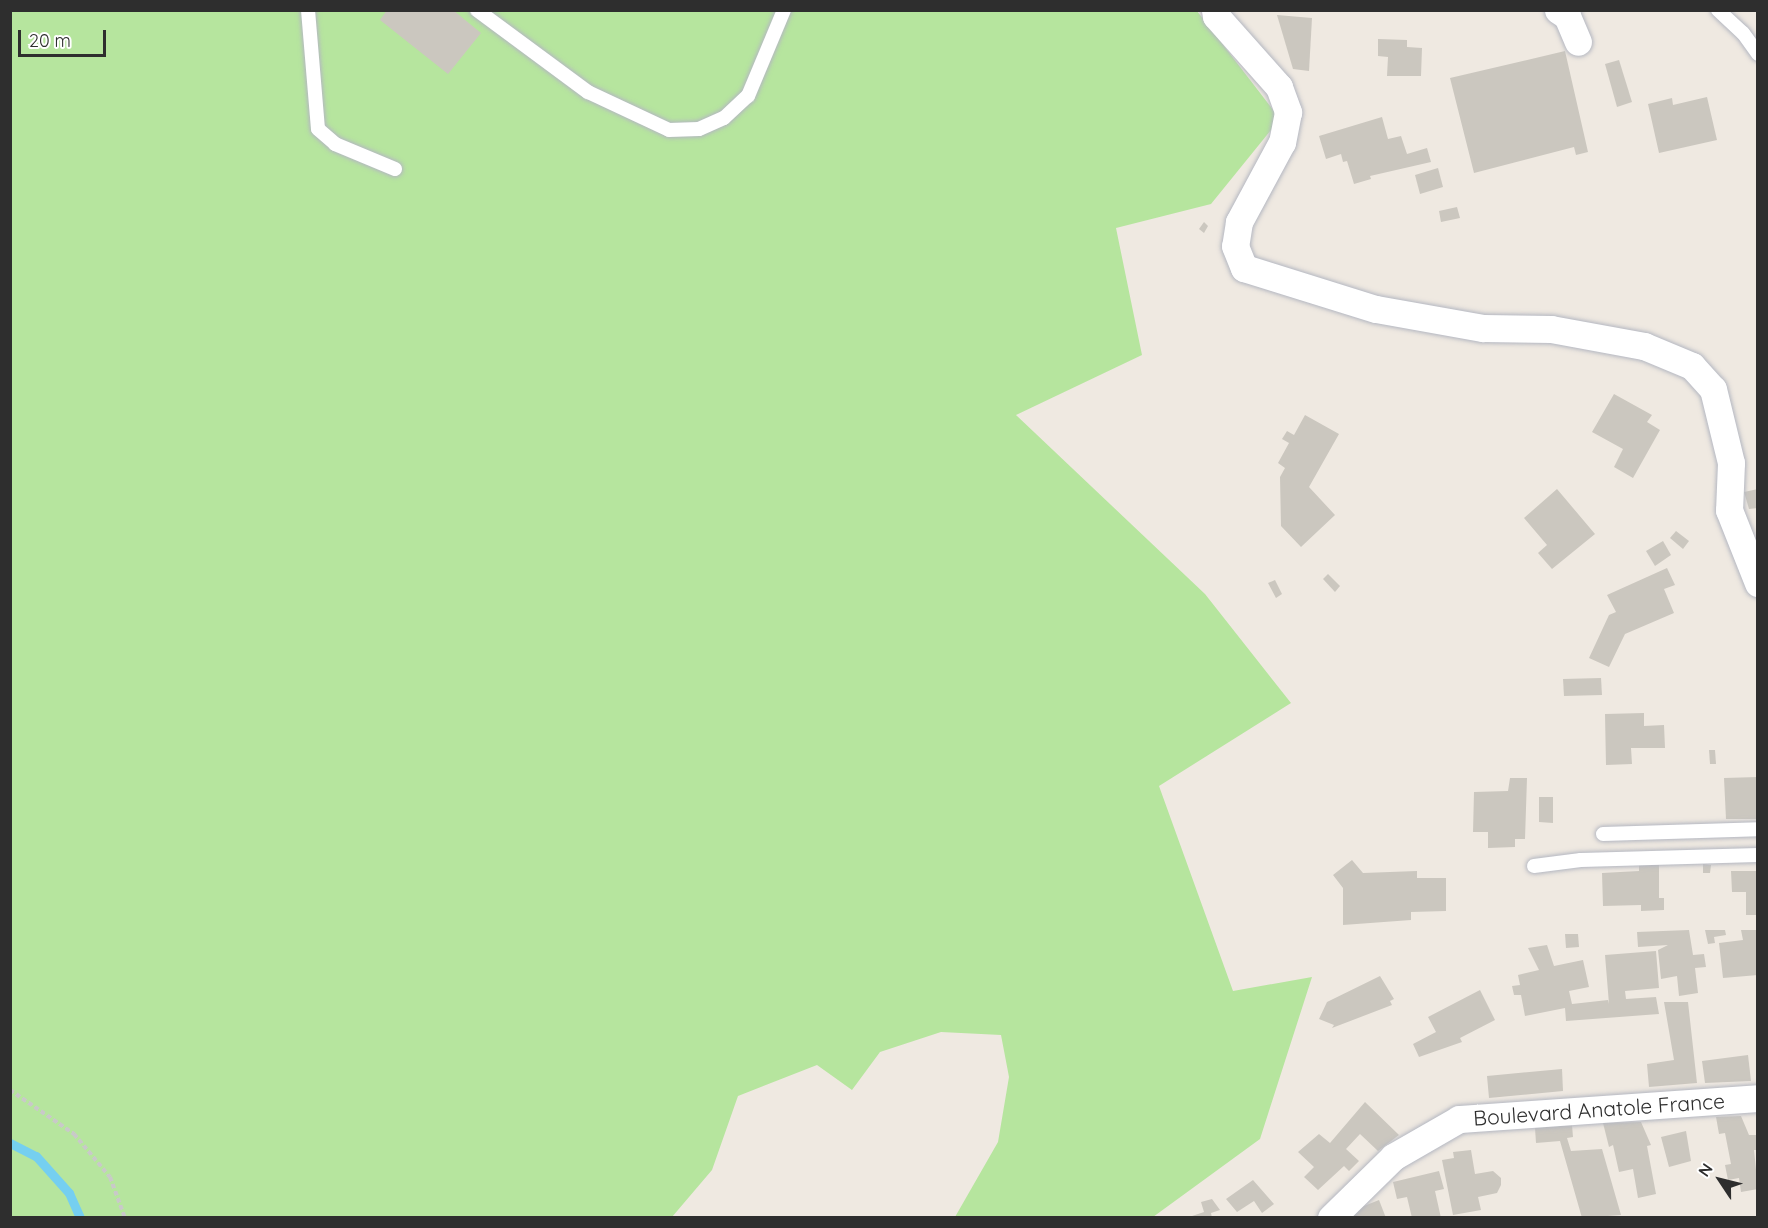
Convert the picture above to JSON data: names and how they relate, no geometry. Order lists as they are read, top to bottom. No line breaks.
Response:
{"streets":{"street":["Boulevard Anatole France"]},"scale_bar":"20 m","north":"top left"}
